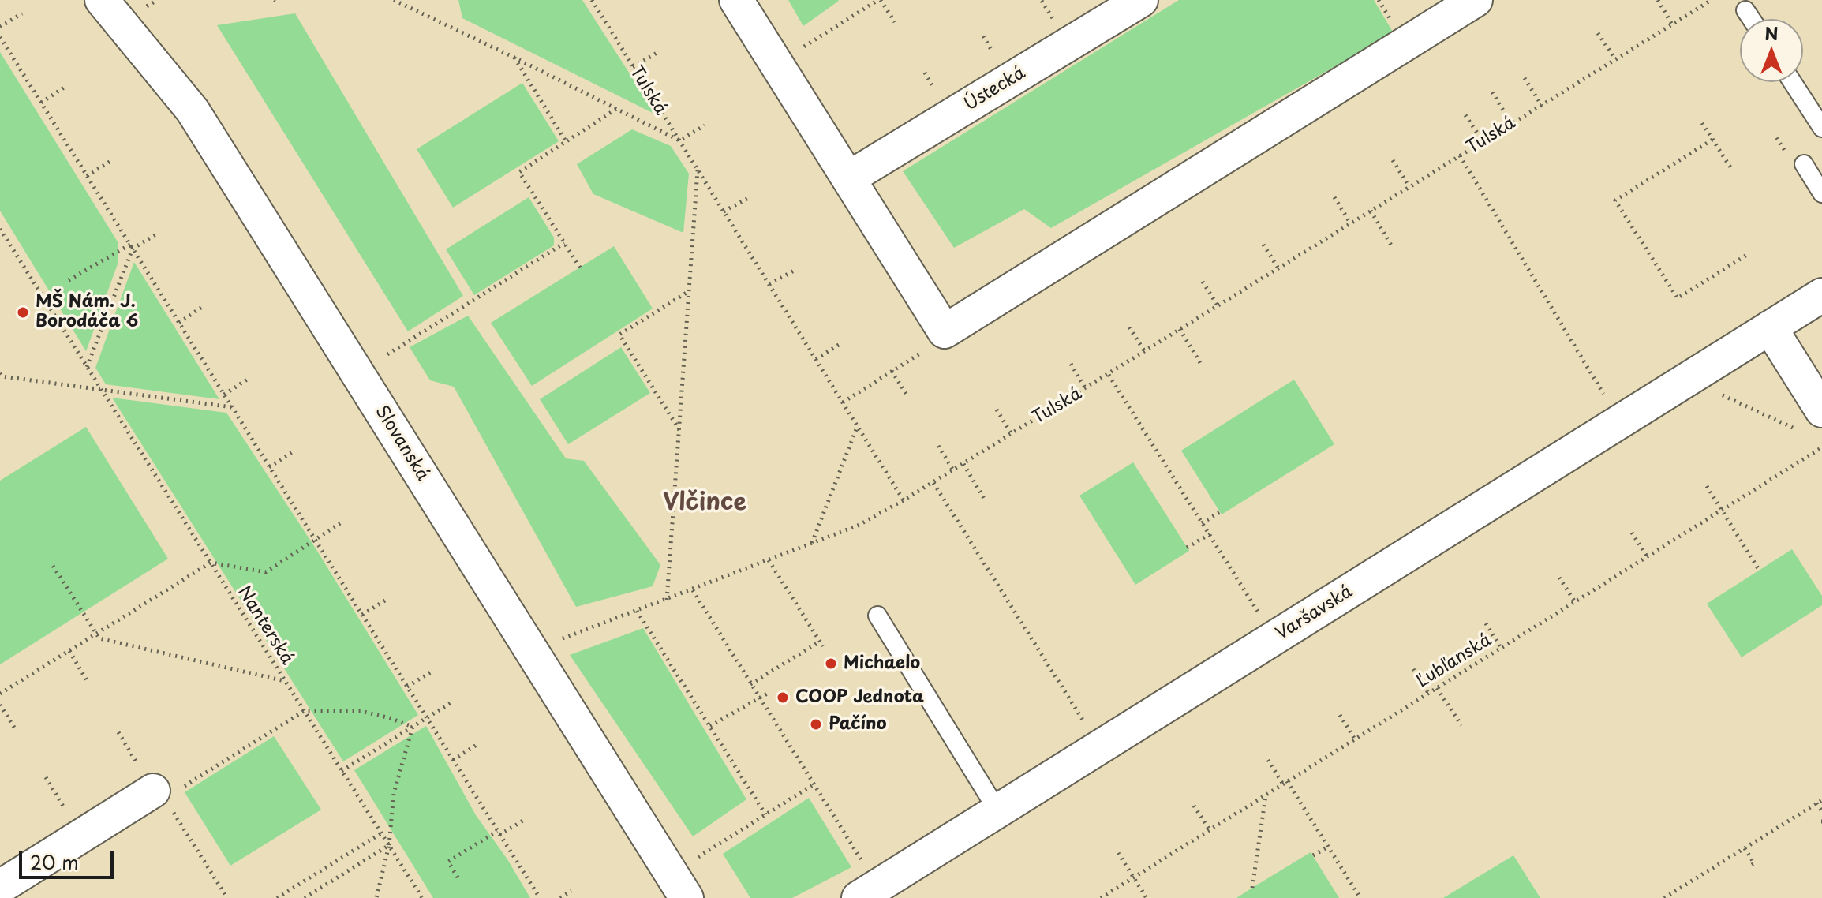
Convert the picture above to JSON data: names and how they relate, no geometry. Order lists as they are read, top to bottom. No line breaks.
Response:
{"streets":{"street":["Ústecká","Slovanská","Varšavská"],"path":["Tulská","Nanterská","Ľubľanská"]},"districts":["Vlčince"],"places":["MŠ Nám. J. Borodáča 6","Michaelo","COOP Jednota","Pačíno"],"scale_bar":"20 m","north":"top"}
